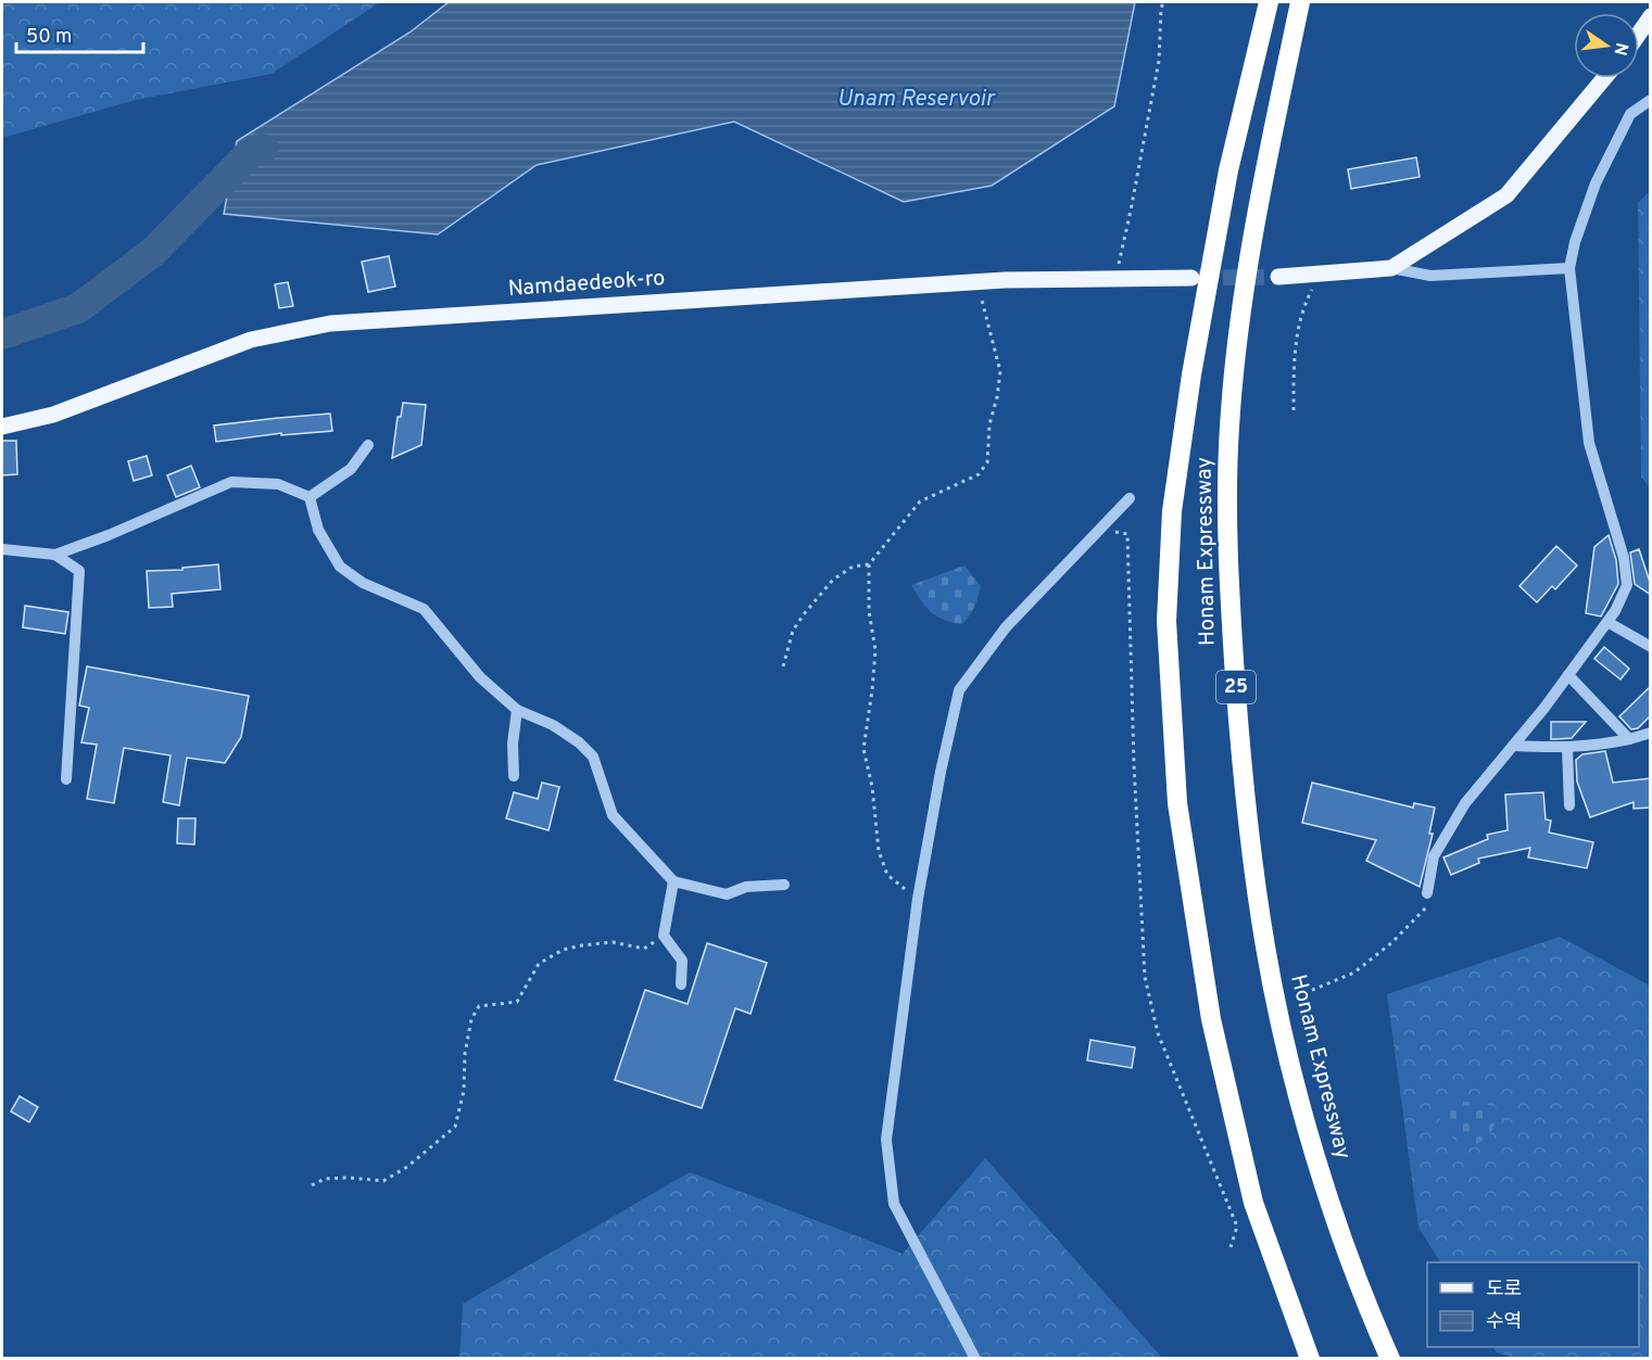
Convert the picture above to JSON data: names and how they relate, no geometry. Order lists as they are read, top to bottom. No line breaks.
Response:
{"streets":{"highway":["Honam Expressway","25"],"main road":["Namdaedeok-ro"]},"water":["Unam Reservoir"],"legend":["도로","수역"],"scale_bar":"50 m","north":"right"}
